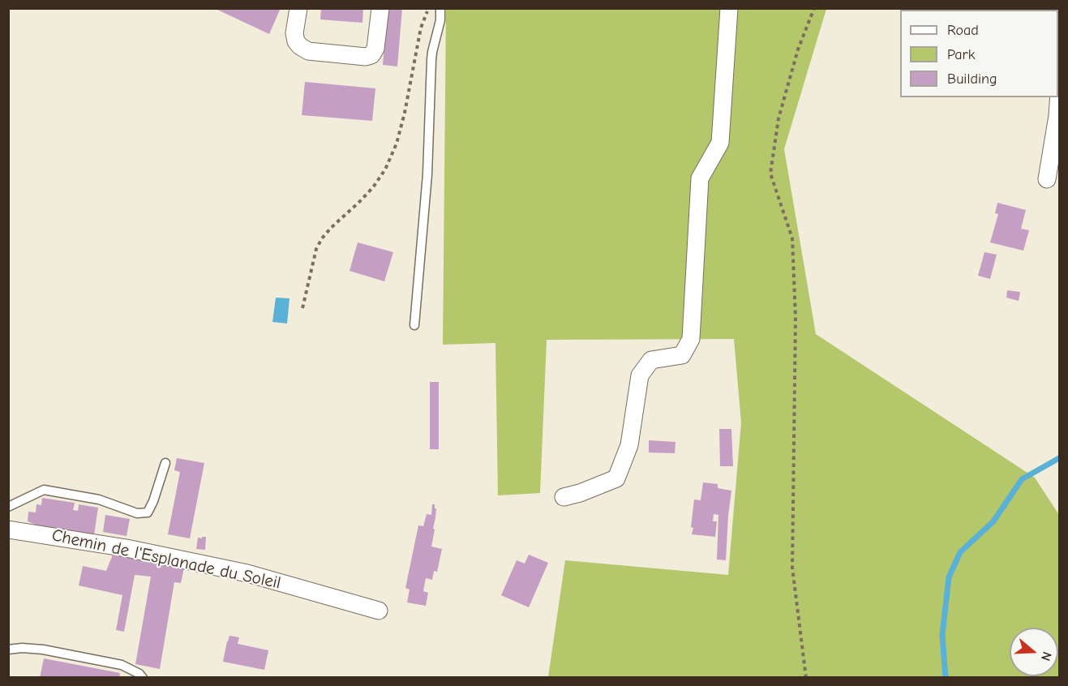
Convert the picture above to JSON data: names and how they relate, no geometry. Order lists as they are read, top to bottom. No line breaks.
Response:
{"streets":{"street":["Chemin de l'Esplanade du Soleil"]},"legend":["Road","Park","Building"],"north":"right"}
